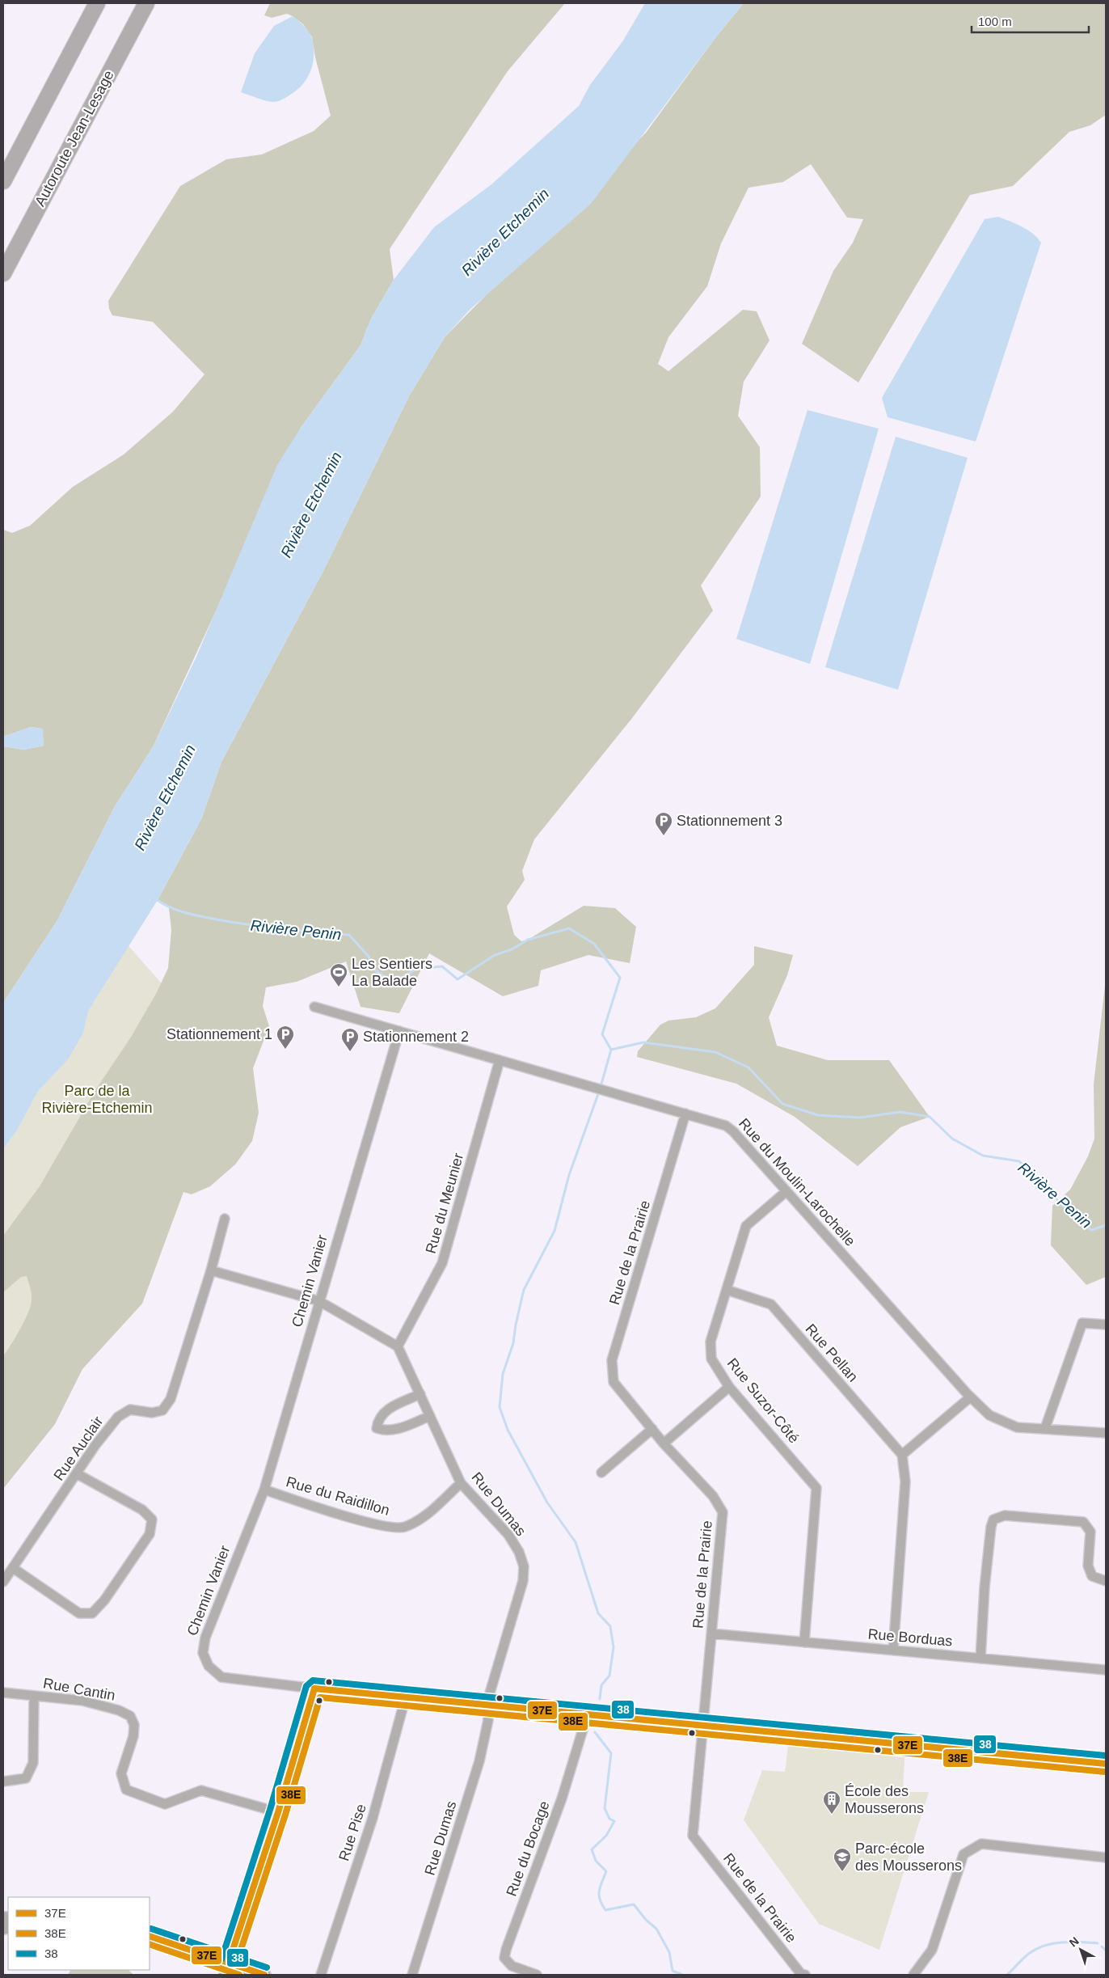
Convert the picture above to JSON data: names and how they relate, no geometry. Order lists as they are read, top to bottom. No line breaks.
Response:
{"streets":{"highway":["Autoroute Jean-Lesage"],"street":["Rue du Moulin-Larochelle","Rue du Meunier","Rue de la Prairie","Chemin Vanier","Rue Pellan","Rue Suzor-Côté","Rue Auclair","Rue du Raidillon","Rue Dumas","Rue Borduas","Rue Cantin","Rue Pise","Rue du Bocage"]},"crossings":[["Rue du Moulin-Larochelle","Rue du Meunier"],["Rue du Moulin-Larochelle","Rue de la Prairie"],["Rue du Moulin-Larochelle","Chemin Vanier"],["Rue du Moulin-Larochelle","Rue Suzor-Côté"],["Rue du Meunier","Rue Dumas"],["Rue de la Prairie","Chemin Vanier"],["Rue de la Prairie","Rue Borduas"],["Chemin Vanier","Rue du Raidillon"],["Chemin Vanier","Rue Dumas"],["Chemin Vanier","Rue Pise"],["Chemin Vanier","Rue du Bocage"],["Rue Pellan","Rue Suzor-Côté"],["Rue Suzor-Côté","Rue Borduas"],["Rue du Raidillon","Rue Dumas"]],"water":["Rivière Etchemin","Rivière Penin"],"parks":["Parc de la Rivière-Etchemin"],"places":{"parking":["Stationnement 3","Stationnement 1","Stationnement 2"],"sports":["Les Sentiers La Balade"],"building":["École des Mousserons"],"school or university":["Parc-école des Mousserons"]},"lines":["transit line 38","transit line 37E","transit line 38E"],"legend":["37E","38E","38"],"scale_bar":"100 m","north":"top left"}
